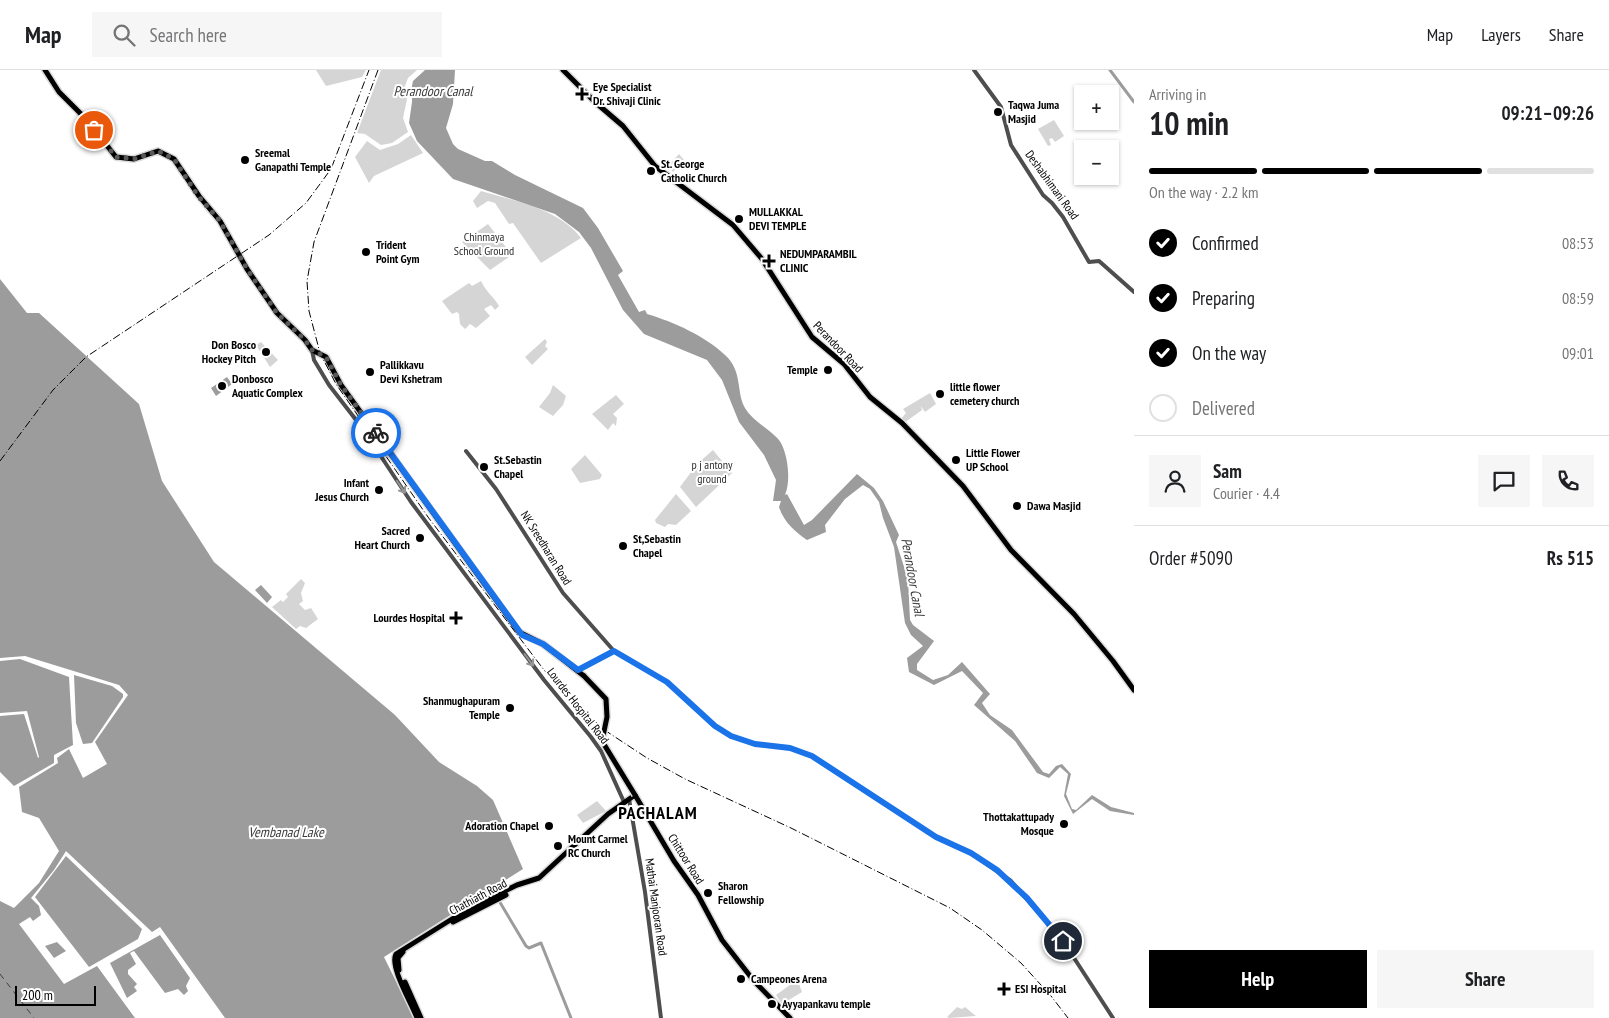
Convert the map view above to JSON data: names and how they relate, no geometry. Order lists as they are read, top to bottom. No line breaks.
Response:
{"streets":{"main road":["Perandoor Road","Chittoor Road","Chathiath Road"],"street":["Deshabhimani Road","NK Sreedharan Road","Lourdes Hospital Road","Mathai Manjooran Road"]},"crossings":[["Lourdes Hospital Road","Chittoor Road"],["Lourdes Hospital Road","Chathiath Road"],["Lourdes Hospital Road","Mathai Manjooran Road"],["Chathiath Road","Mathai Manjooran Road"]],"one_way":["Lourdes Hospital Road"],"districts":["PACHALAM"],"water":["Perandoor Canal","Vembanad Lake"],"parks":["Chinmaya School Ground","p j antony ground"],"places":{"health":["Eye Specialist Dr. Shivaji Clinic","NEDUMPARAMBIL CLINIC","Lourdes Hospital","ESI Hospital"],"other":["Taqwa Juma Masjid","Sreemal Ganapathi Temple","St. George Catholic Church","MULLAKKAL DEVI TEMPLE","Trident Point Gym","Don Bosco Hockey Pitch","Temple","Pallikkavu Devi Kshetram","Donbosco Aquatic Complex","little flower cemetery church","Little Flower UP School","St.Sebastin Chapel","Infant Jesus Church","Dawa Masjid","Sacred Heart Church","St,Sebastin Chapel","Shanmughapuram Temple","Thottakattupady Mosque","Adoration Chapel","Mount Carmel RC Church","Sharon Fellowship","Campeones Arena","Ayyapankavu temple"]},"scale_bar":"200 m","page":{"header":"Map","search":"Search here","nav":["Map","Layers","Share"],"heading":["10 min","Arriving in","09:21–09:26"],"panel":["Sam","Courier · 4.4","Order #5090","Rs 515"],"map_buttons":["+","−"],"bar":"On the way · 2.2 km","list":[["Confirmed","08:53"],["Preparing","08:59"],["On the way","09:01"],"Delivered"],"buttons":["Help","Share"],"scale":"200 m"}}
